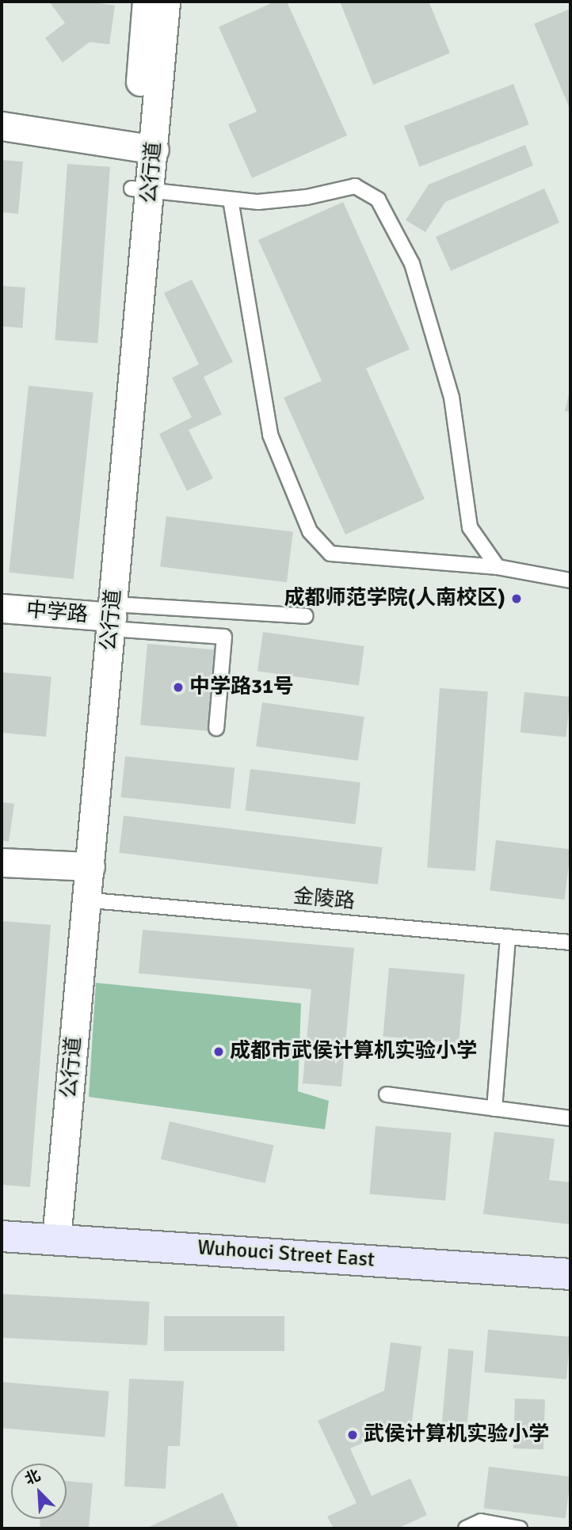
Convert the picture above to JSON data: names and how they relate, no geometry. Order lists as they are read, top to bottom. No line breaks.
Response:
{"streets":{"street":["公行道","中学路","Wuhouci Street East"],"lane":["金陵路"]},"crossings":[["公行道","中学路"],["公行道","金陵路"],["公行道","Wuhouci Street East"]],"places":["成都师范学院(人南校区)","中学路31号","成都市武侯计算机实验小学","武侯计算机实验小学"],"north":"top left"}
